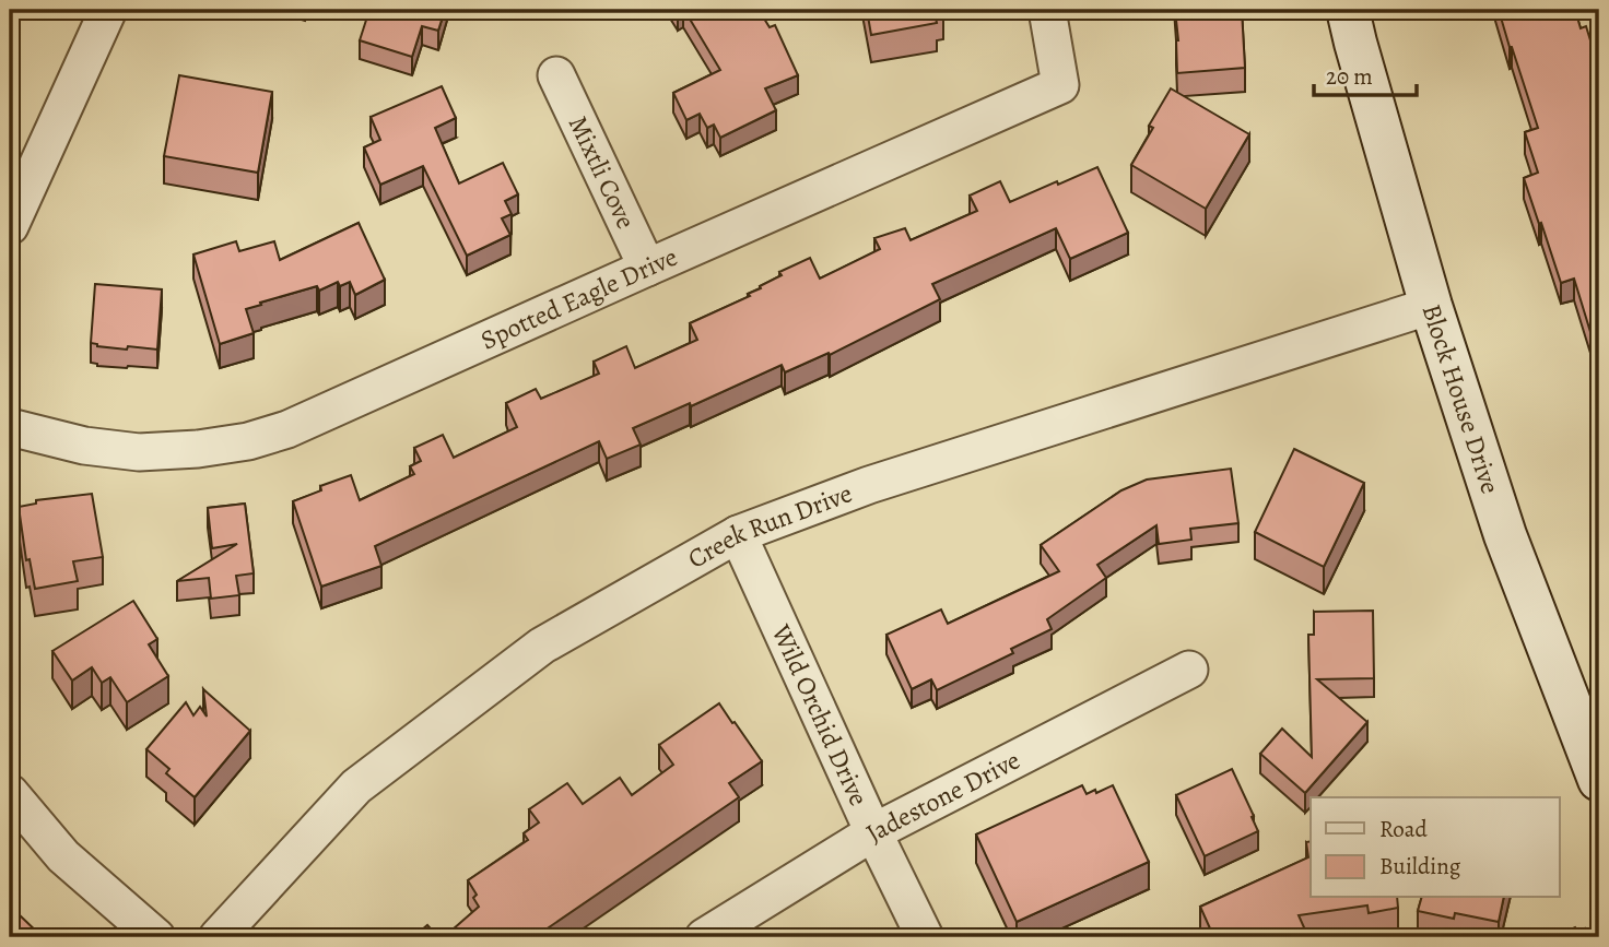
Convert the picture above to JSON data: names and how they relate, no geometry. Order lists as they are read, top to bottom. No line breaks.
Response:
{"streets":{"street":["Mixtli Cove","Spotted Eagle Drive","Block House Drive","Creek Run Drive","Wild Orchid Drive","Jadestone Drive"]},"crossings":[["Mixtli Cove","Spotted Eagle Drive"],["Block House Drive","Creek Run Drive"],["Creek Run Drive","Wild Orchid Drive"],["Wild Orchid Drive","Jadestone Drive"]],"legend":["Road","Building"],"scale_bar":"20 m"}
